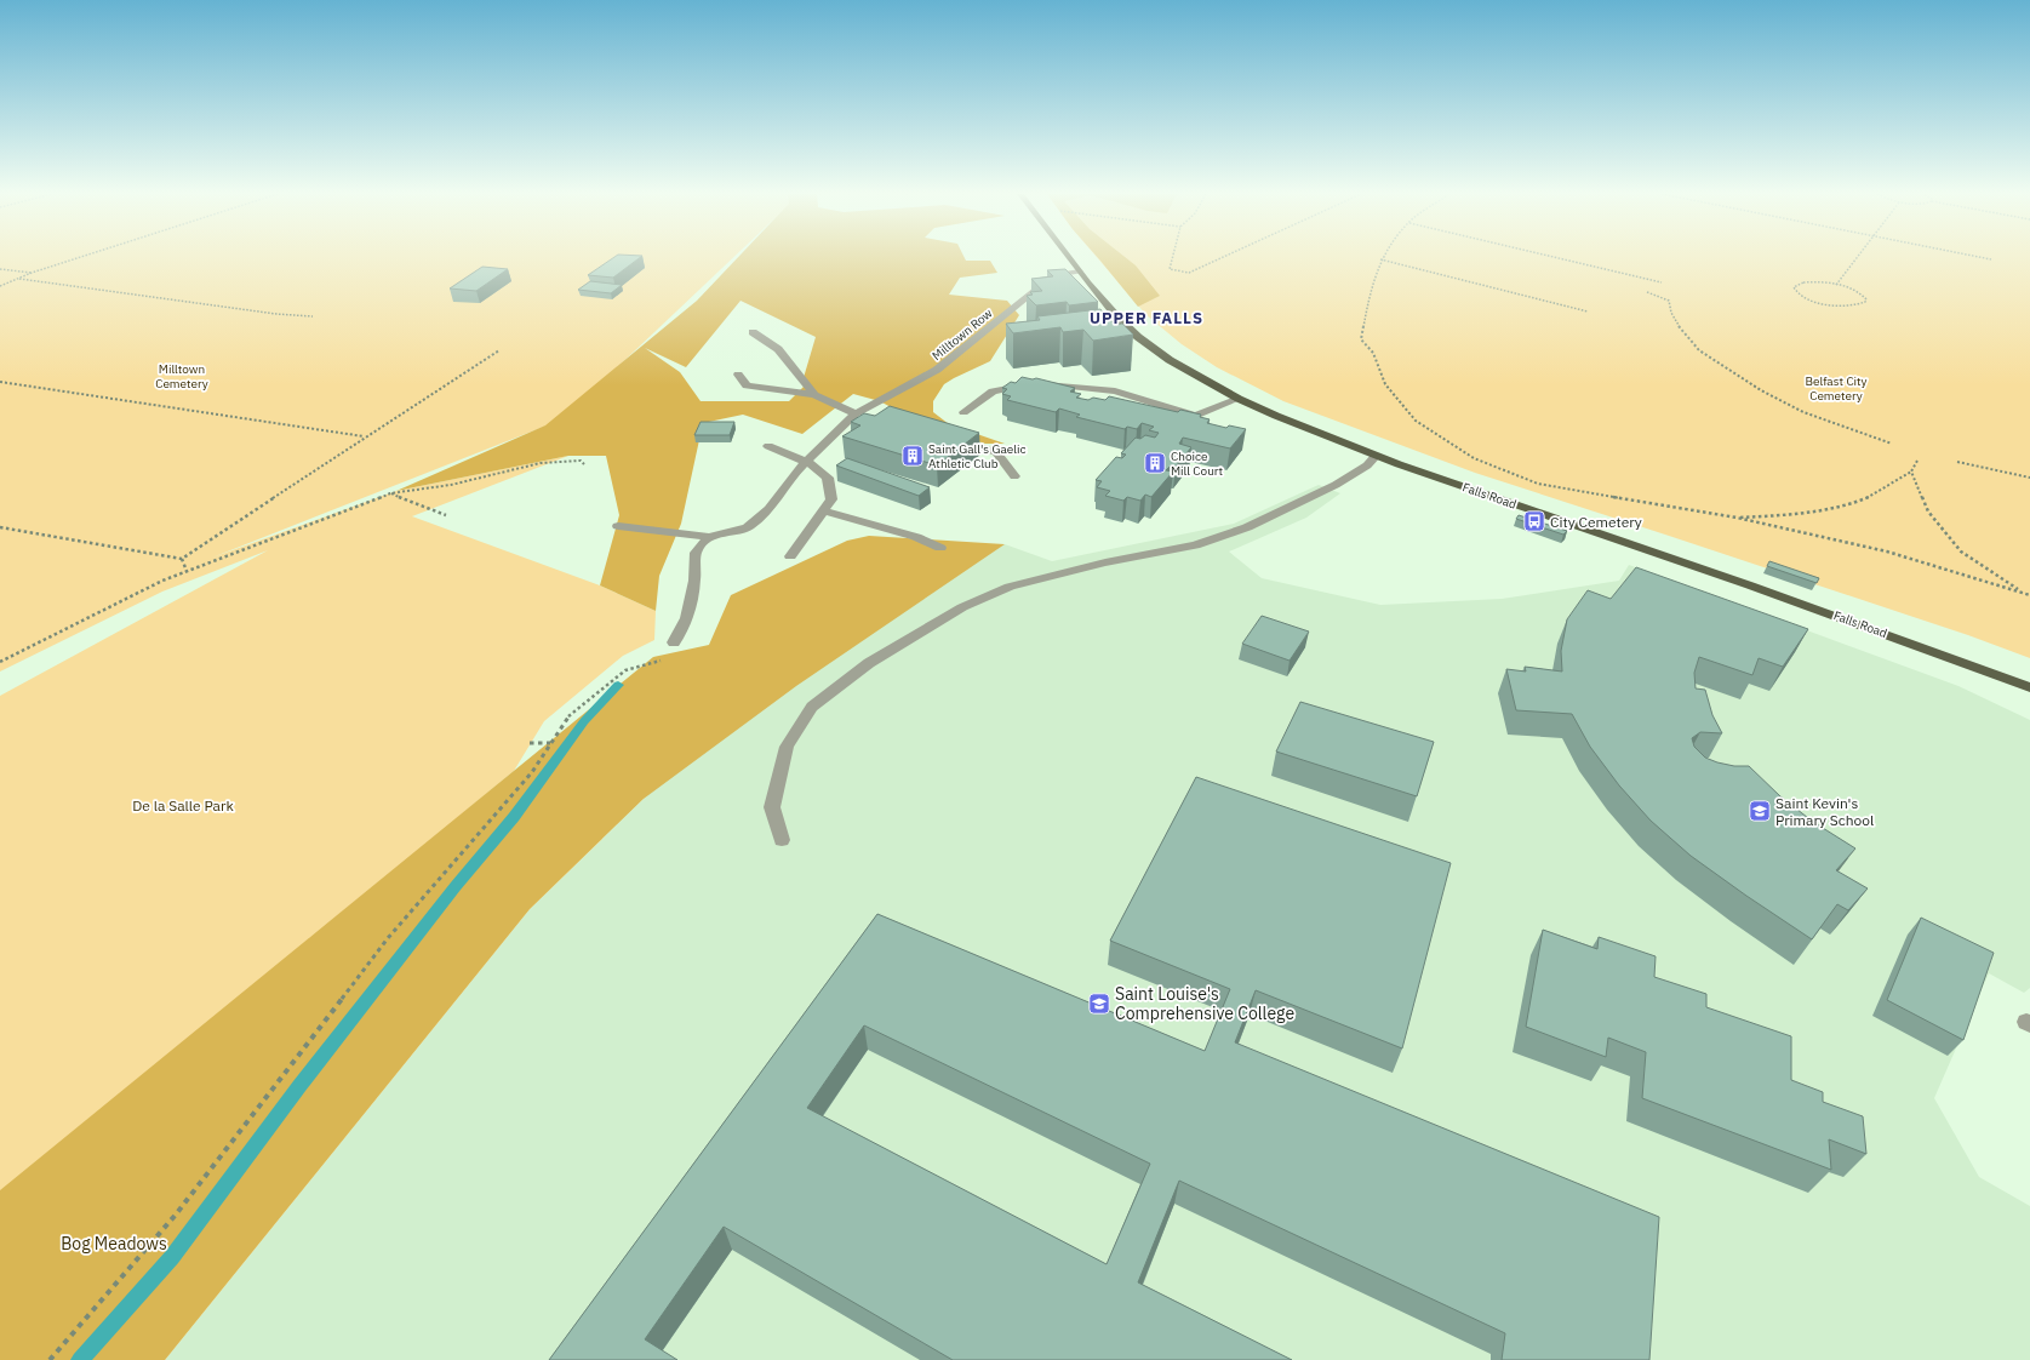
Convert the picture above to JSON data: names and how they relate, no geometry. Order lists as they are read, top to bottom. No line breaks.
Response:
{"streets":{"main road":["Falls Road"],"street":["Milltown Row"]},"crossings":[["Milltown Row","Falls Road"]],"districts":["UPPER FALLS"],"parks":["Milltown Cemetery","Belfast City Cemetery","De la Salle Park","Bog Meadows"],"places":{"building":["Saint Gall's Gaelic Athletic Club","Choice Mill Court"],"bus stop":["City Cemetery"],"school or university":["Saint Kevin's Primary School","Saint Louise's Comprehensive College"]}}
